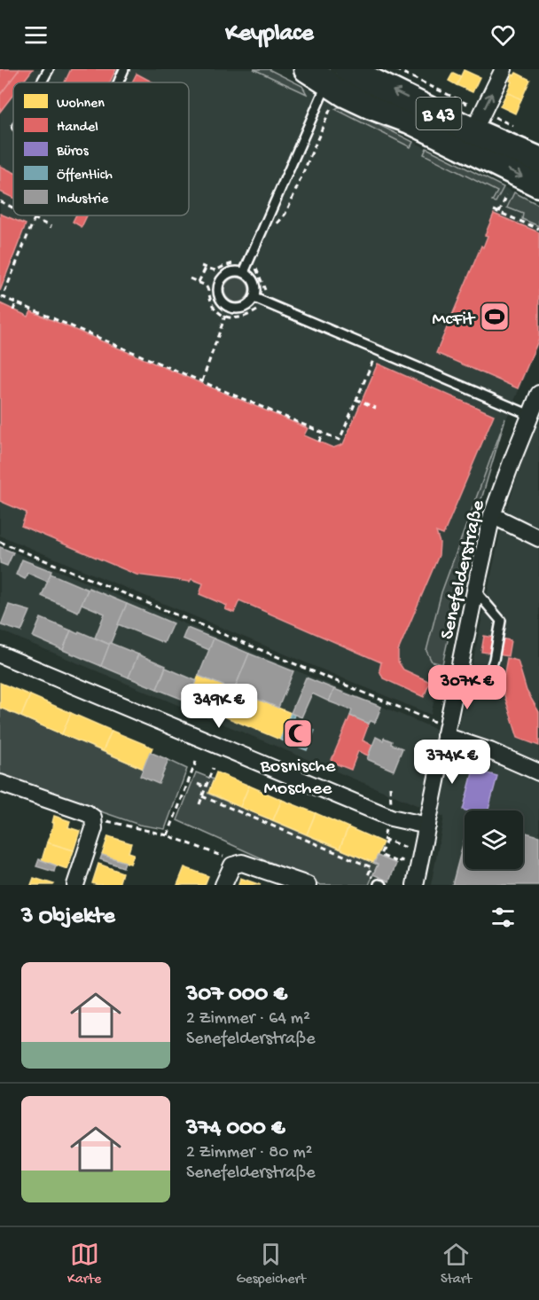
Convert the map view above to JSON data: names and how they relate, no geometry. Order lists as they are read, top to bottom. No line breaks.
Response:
{"streets":{"main road":["B 43"],"street":["Senefelderstraße"]},"places":{"sports":["McFit"],"mosque":["Bosnische Moschee"]},"legend":["Wohnen","Handel","Büros","Öffentlich","Industrie"],"page":{"header":"Keyplace","price":["307K €","349K €","374K €"],"heading":"3 Objekte","list":[{"name":"307 000 €","note":"2 Zimmer · 64 m² · Senefelderstraße"},{"name":"374 000 €","note":"2 Zimmer · 80 m² · Senefelderstraße"}],"tabs":["Karte","Gespeichert","Start"]}}
